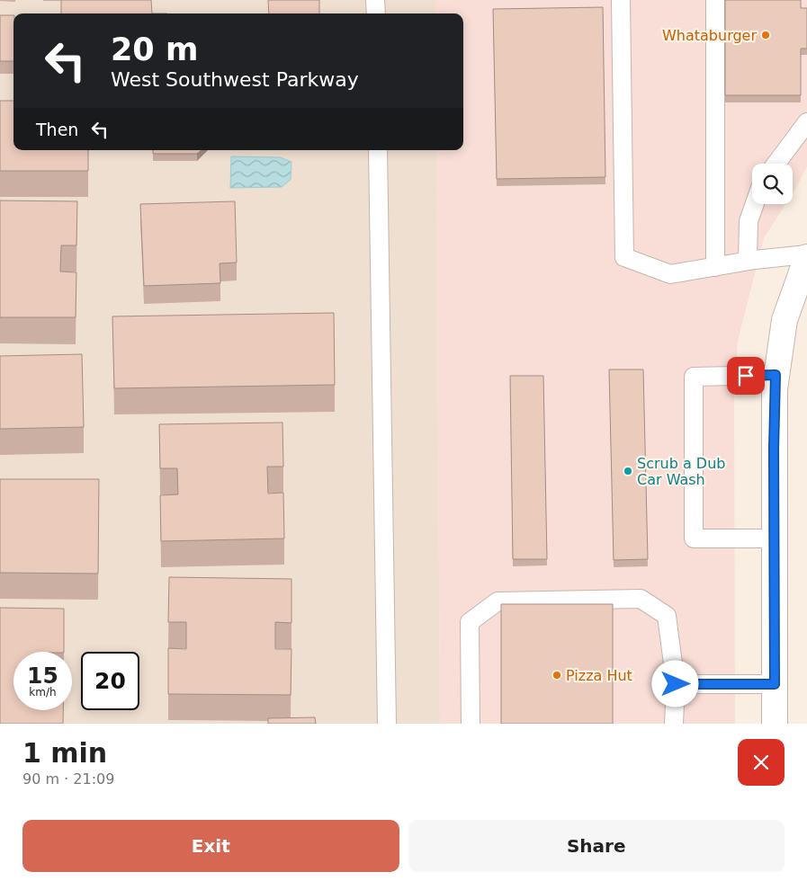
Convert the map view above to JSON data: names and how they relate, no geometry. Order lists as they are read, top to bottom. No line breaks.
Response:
{"places":["Whataburger","Scrub a Dub Car Wash","Pizza Hut"],"page":{"turn":["20 m","West Southwest Parkway"],"then":"Then","speed":"15 km/h","limit":"20","heading":["1 min","90 m · 21:09"],"buttons":["Exit","Share"]}}
